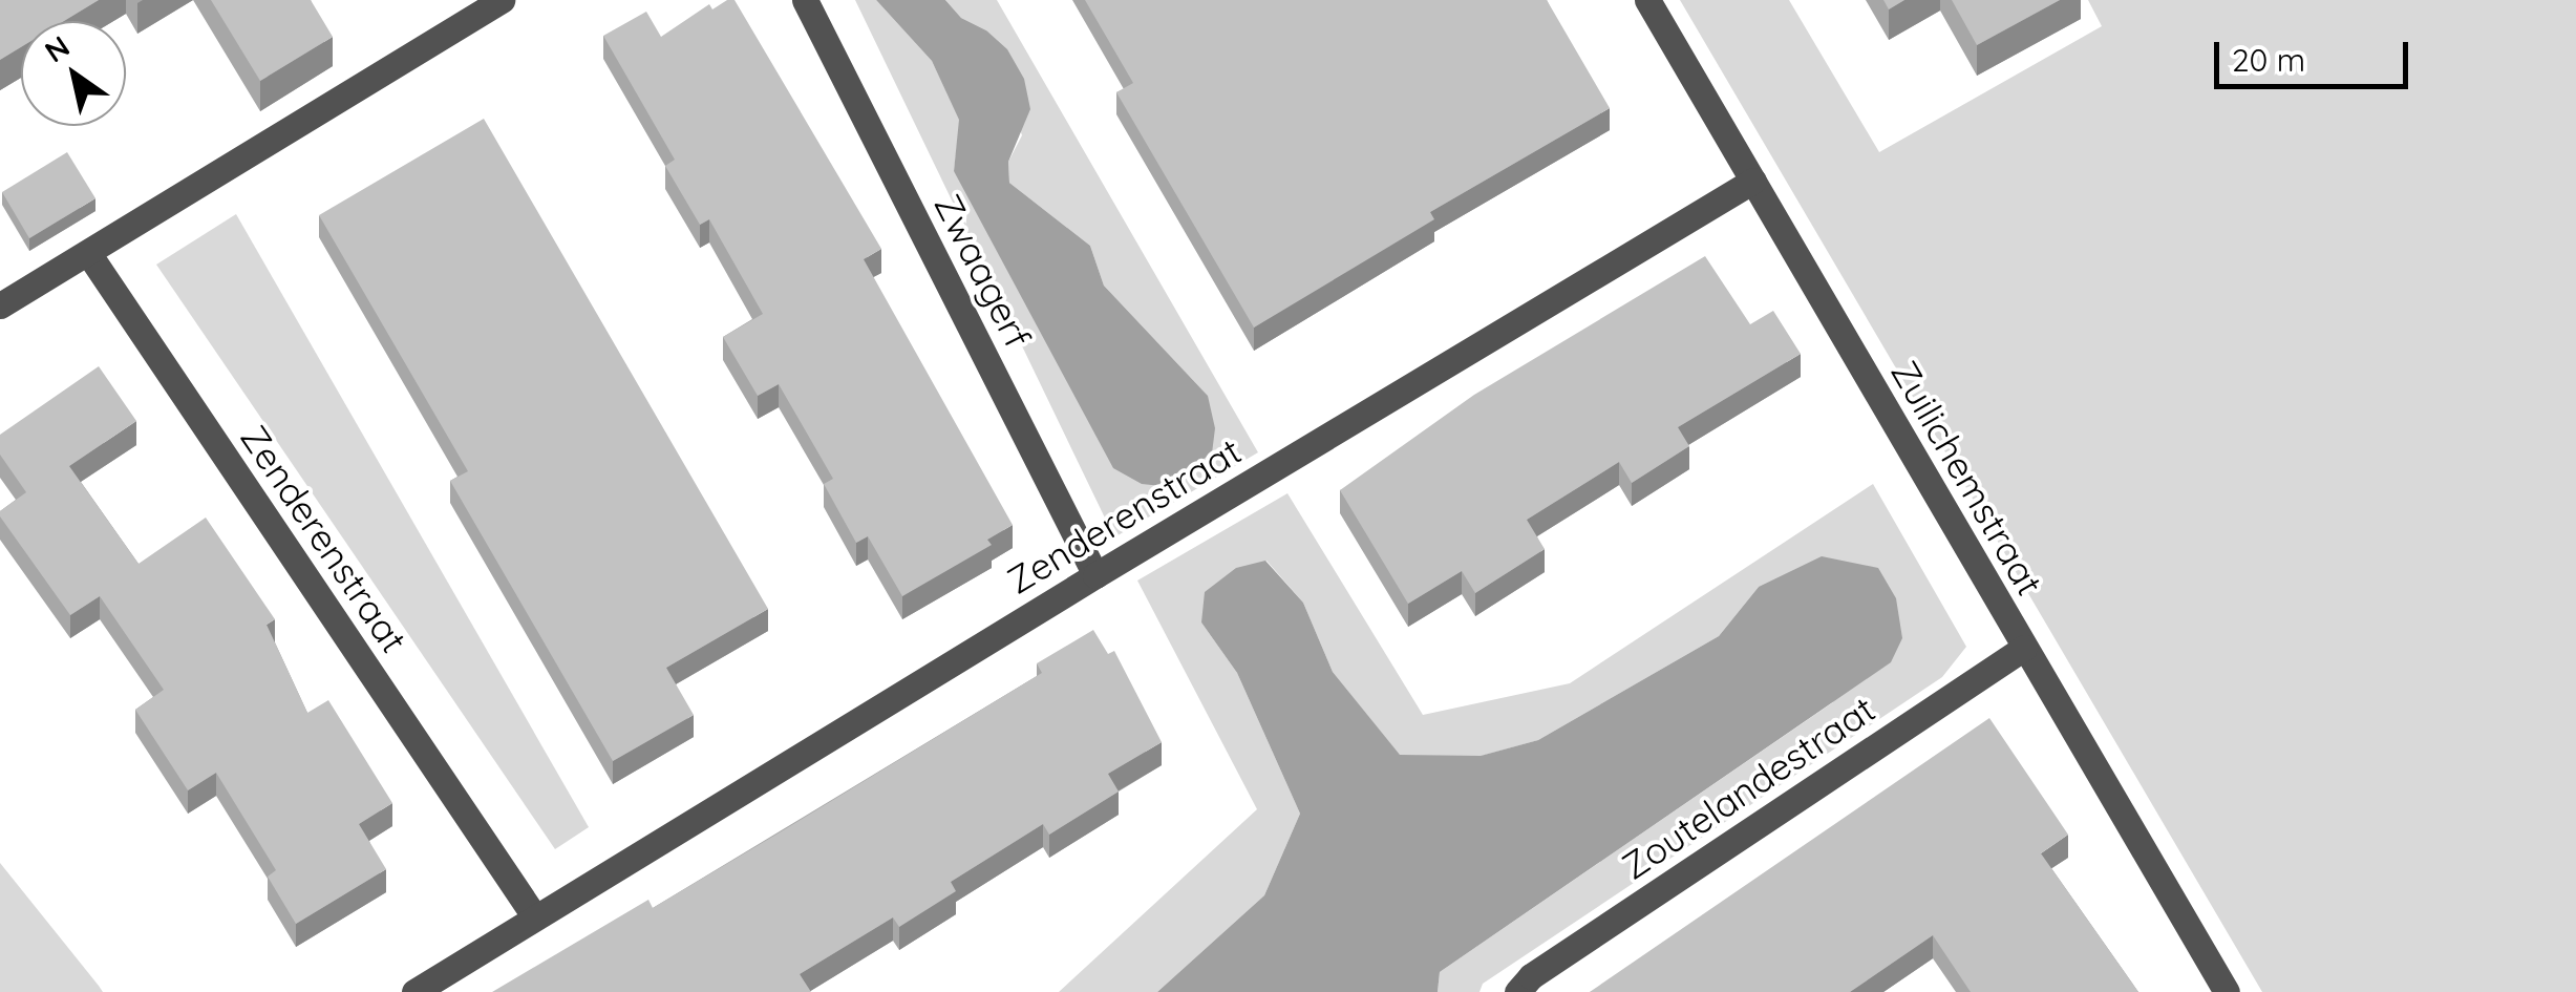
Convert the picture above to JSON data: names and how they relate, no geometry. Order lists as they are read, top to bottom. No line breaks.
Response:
{"streets":{"street":["Zwaagerf","Zuilichemstraat","Zenderenstraat","Zoutelandestraat"]},"crossings":[["Zwaagerf","Zenderenstraat"],["Zuilichemstraat","Zenderenstraat"],["Zuilichemstraat","Zoutelandestraat"]],"scale_bar":"20 m","north":"top left"}
